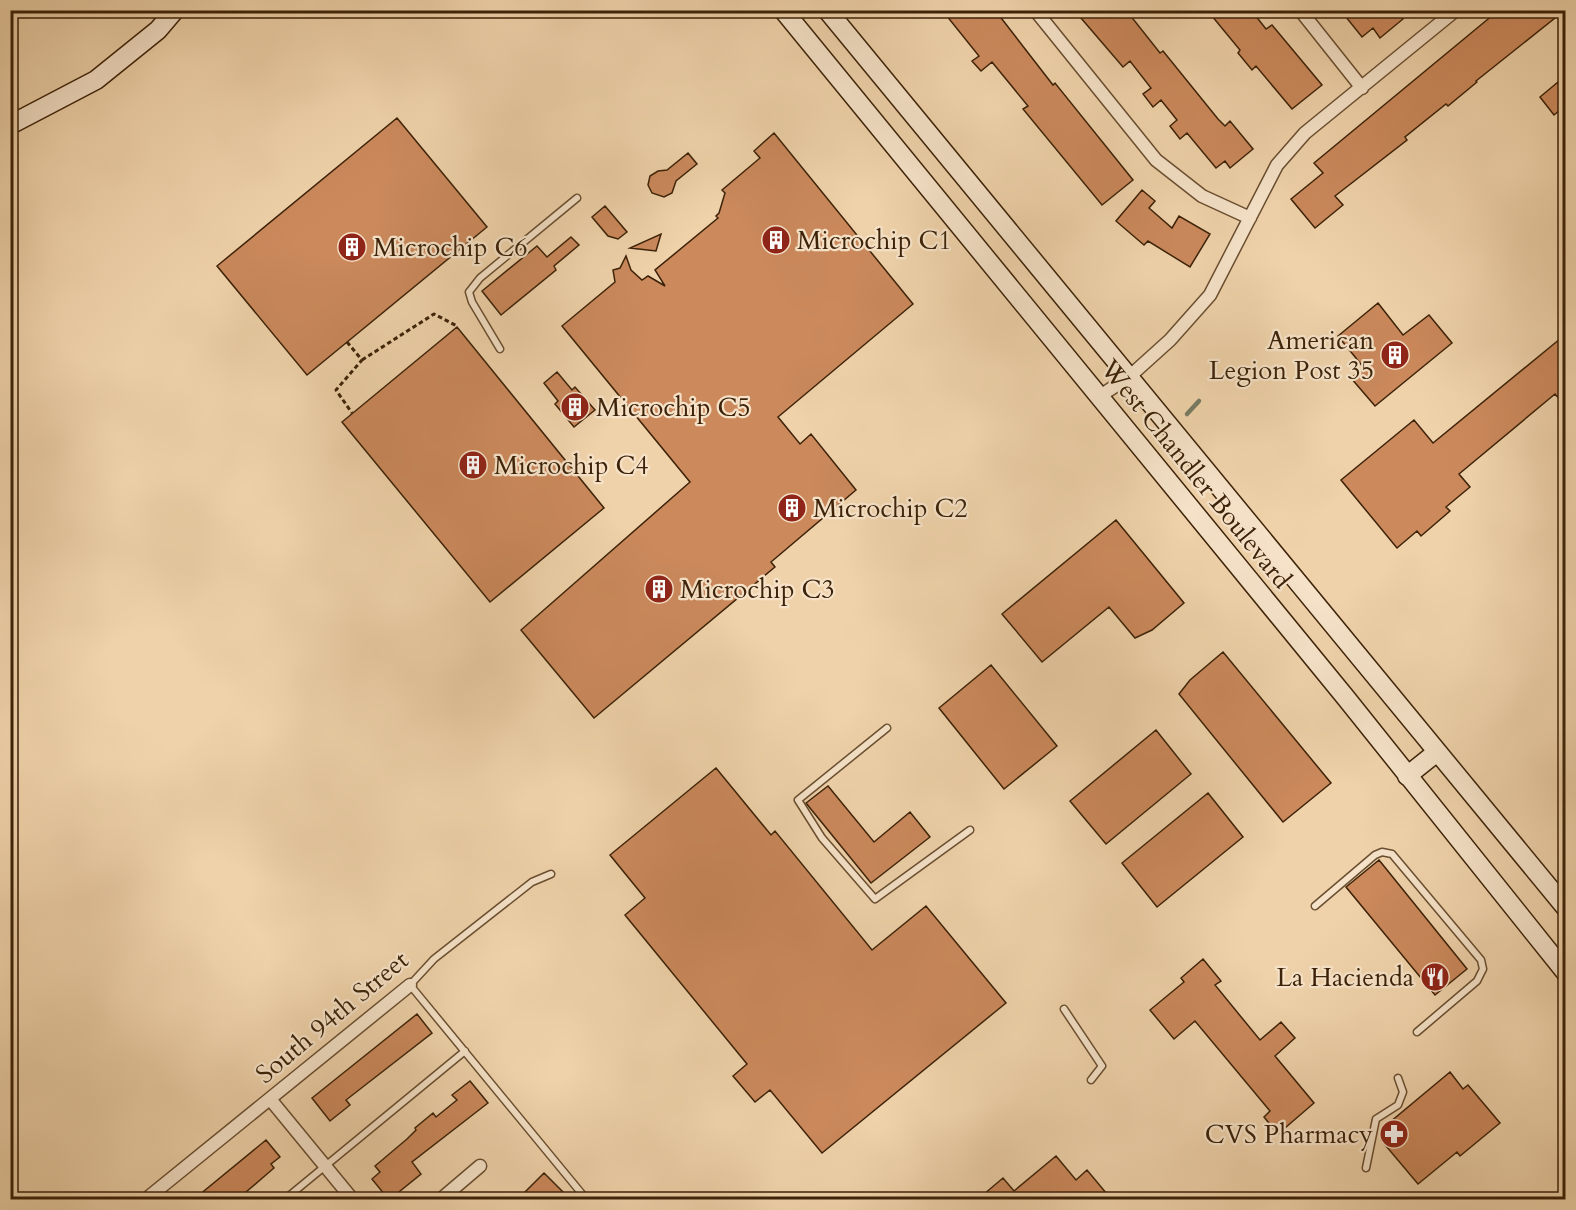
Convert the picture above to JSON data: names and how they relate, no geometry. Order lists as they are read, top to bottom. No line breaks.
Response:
{"streets":{"main road":["West Chandler Boulevard"],"street":["South 94th Street"]},"places":{"building":["Microchip C1","Microchip C6","American Legion Post 35","Microchip C5","Microchip C4","Microchip C2","Microchip C3"],"restaurant":["La Hacienda"],"pharmacy":["CVS Pharmacy"]}}
